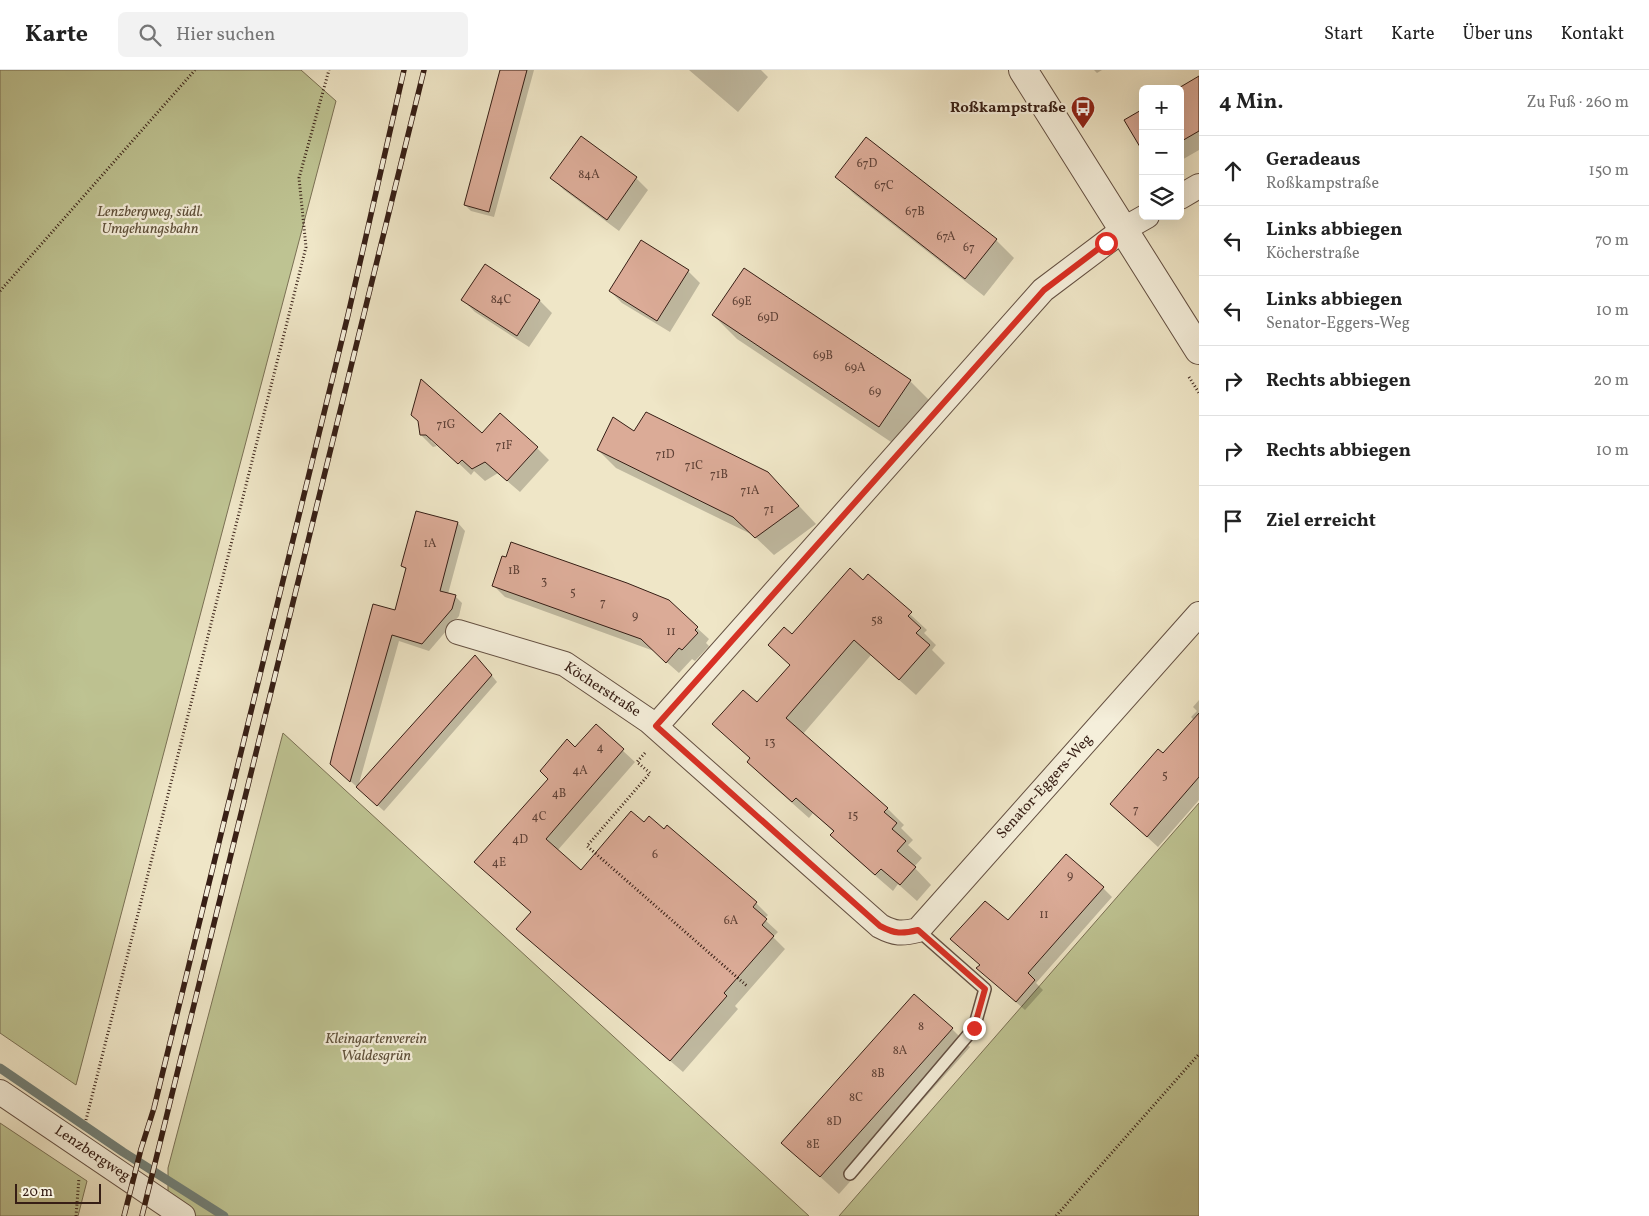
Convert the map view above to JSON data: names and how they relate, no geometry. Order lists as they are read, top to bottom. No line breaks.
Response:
{"streets":{"street":["Köcherstraße","Senator-Eggers-Weg","Lenzbergweg"]},"crossings":[["Köcherstraße","Senator-Eggers-Weg"]],"parks":["Lenzbergweg, südl. Umgehungsbahn","Kleingartenverein Waldesgrün"],"places":{"bus stop":["Roßkampstraße"]},"house_numbers":["67D","84A","67C","67B","67A","67","84C","69E","69D","69B","69A","69","71G","71F","71D","71C","71B","71A","71","1A","1B","3","5","7","9","58","11","13","4","4A","5","4B","7","15","4C","4D","6","4E","9","11","6A","8","8A","8B","8C","8D","8E"],"scale_bar":"20 m","page":{"header":"Karte","search":"Hier suchen","nav":["Start","Karte","Über uns","Kontakt"],"heading":["4 Min.","Zu Fuß · 260 m"],"map_buttons":["+","−"],"list":[["Geradeaus","Roßkampstraße","150 m"],["Links abbiegen","Köcherstraße","70 m"],["Links abbiegen","Senator-Eggers-Weg","10 m"],["Rechts abbiegen","20 m"],["Rechts abbiegen","10 m"],"Ziel erreicht"],"scale":"20 m"}}
